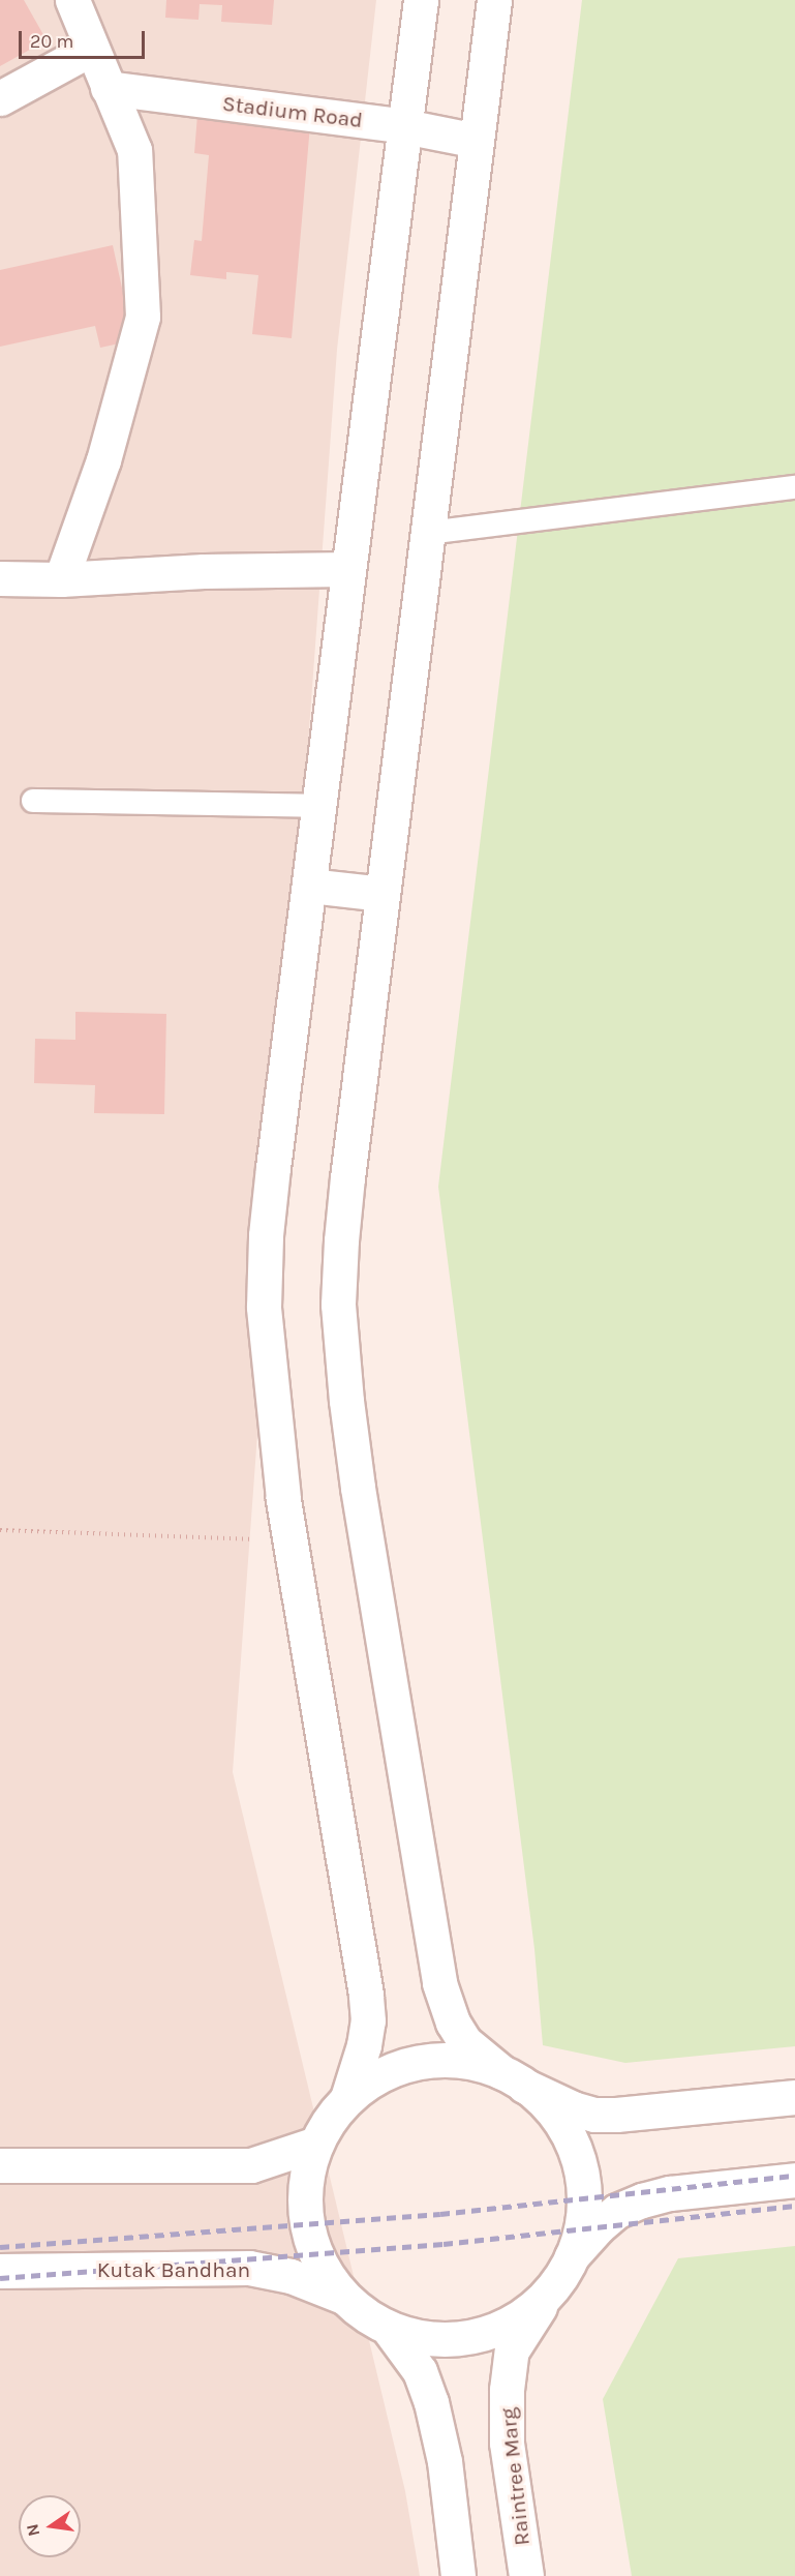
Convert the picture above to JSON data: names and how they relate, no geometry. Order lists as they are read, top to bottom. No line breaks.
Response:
{"streets":{"street":["Stadium Road","Kutak Bandhan","Raintree Marg"]},"scale_bar":"20 m","north":"left"}
